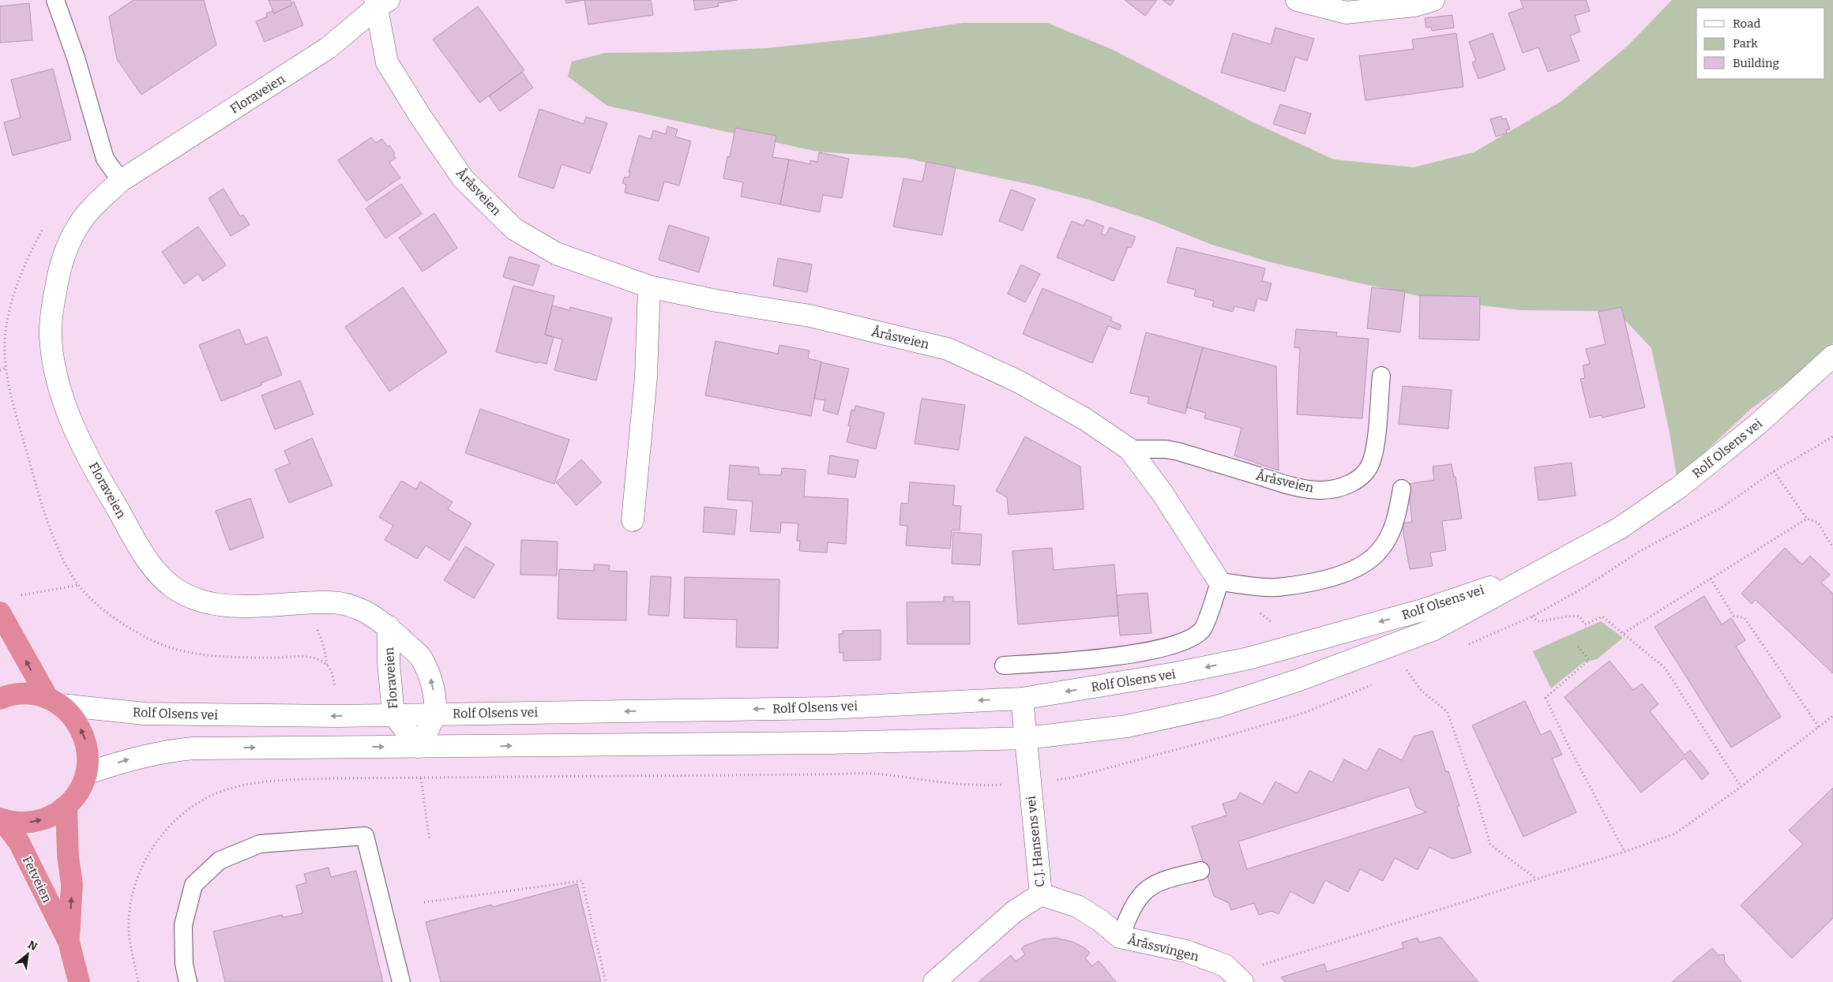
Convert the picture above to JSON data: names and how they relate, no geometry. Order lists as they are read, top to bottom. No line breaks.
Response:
{"streets":{"highway":["Fetveien"],"main road":["Floraveien","Åråsveien","Rolf Olsens vei","C.J. Hansens vei","Åråssvingen"]},"crossings":[["Floraveien","Åråsveien"],["Floraveien","Rolf Olsens vei"],["Rolf Olsens vei","C.J. Hansens vei"],["C.J. Hansens vei","Åråssvingen"]],"one_way":["Fetveien"],"legend":["Road","Park","Building"],"north":"top right"}
